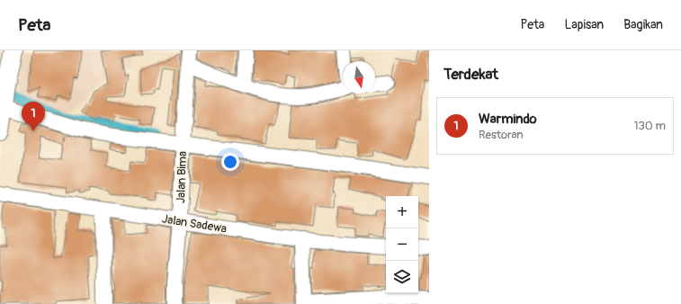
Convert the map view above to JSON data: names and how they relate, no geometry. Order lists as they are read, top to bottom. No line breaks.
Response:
{"streets":{"street":["Jalan Bima","Jalan Sadewa"]},"crossings":[["Jalan Bima","Jalan Sadewa"]],"north":"bottom","page":{"header":"Peta","nav":["Peta","Lapisan","Bagikan"],"heading":"Terdekat","list":[{"mark":"1","name":"Warmindo","note":"Restoran","value":"130 m"}],"pins":"1","map_buttons":["+","−"]}}
